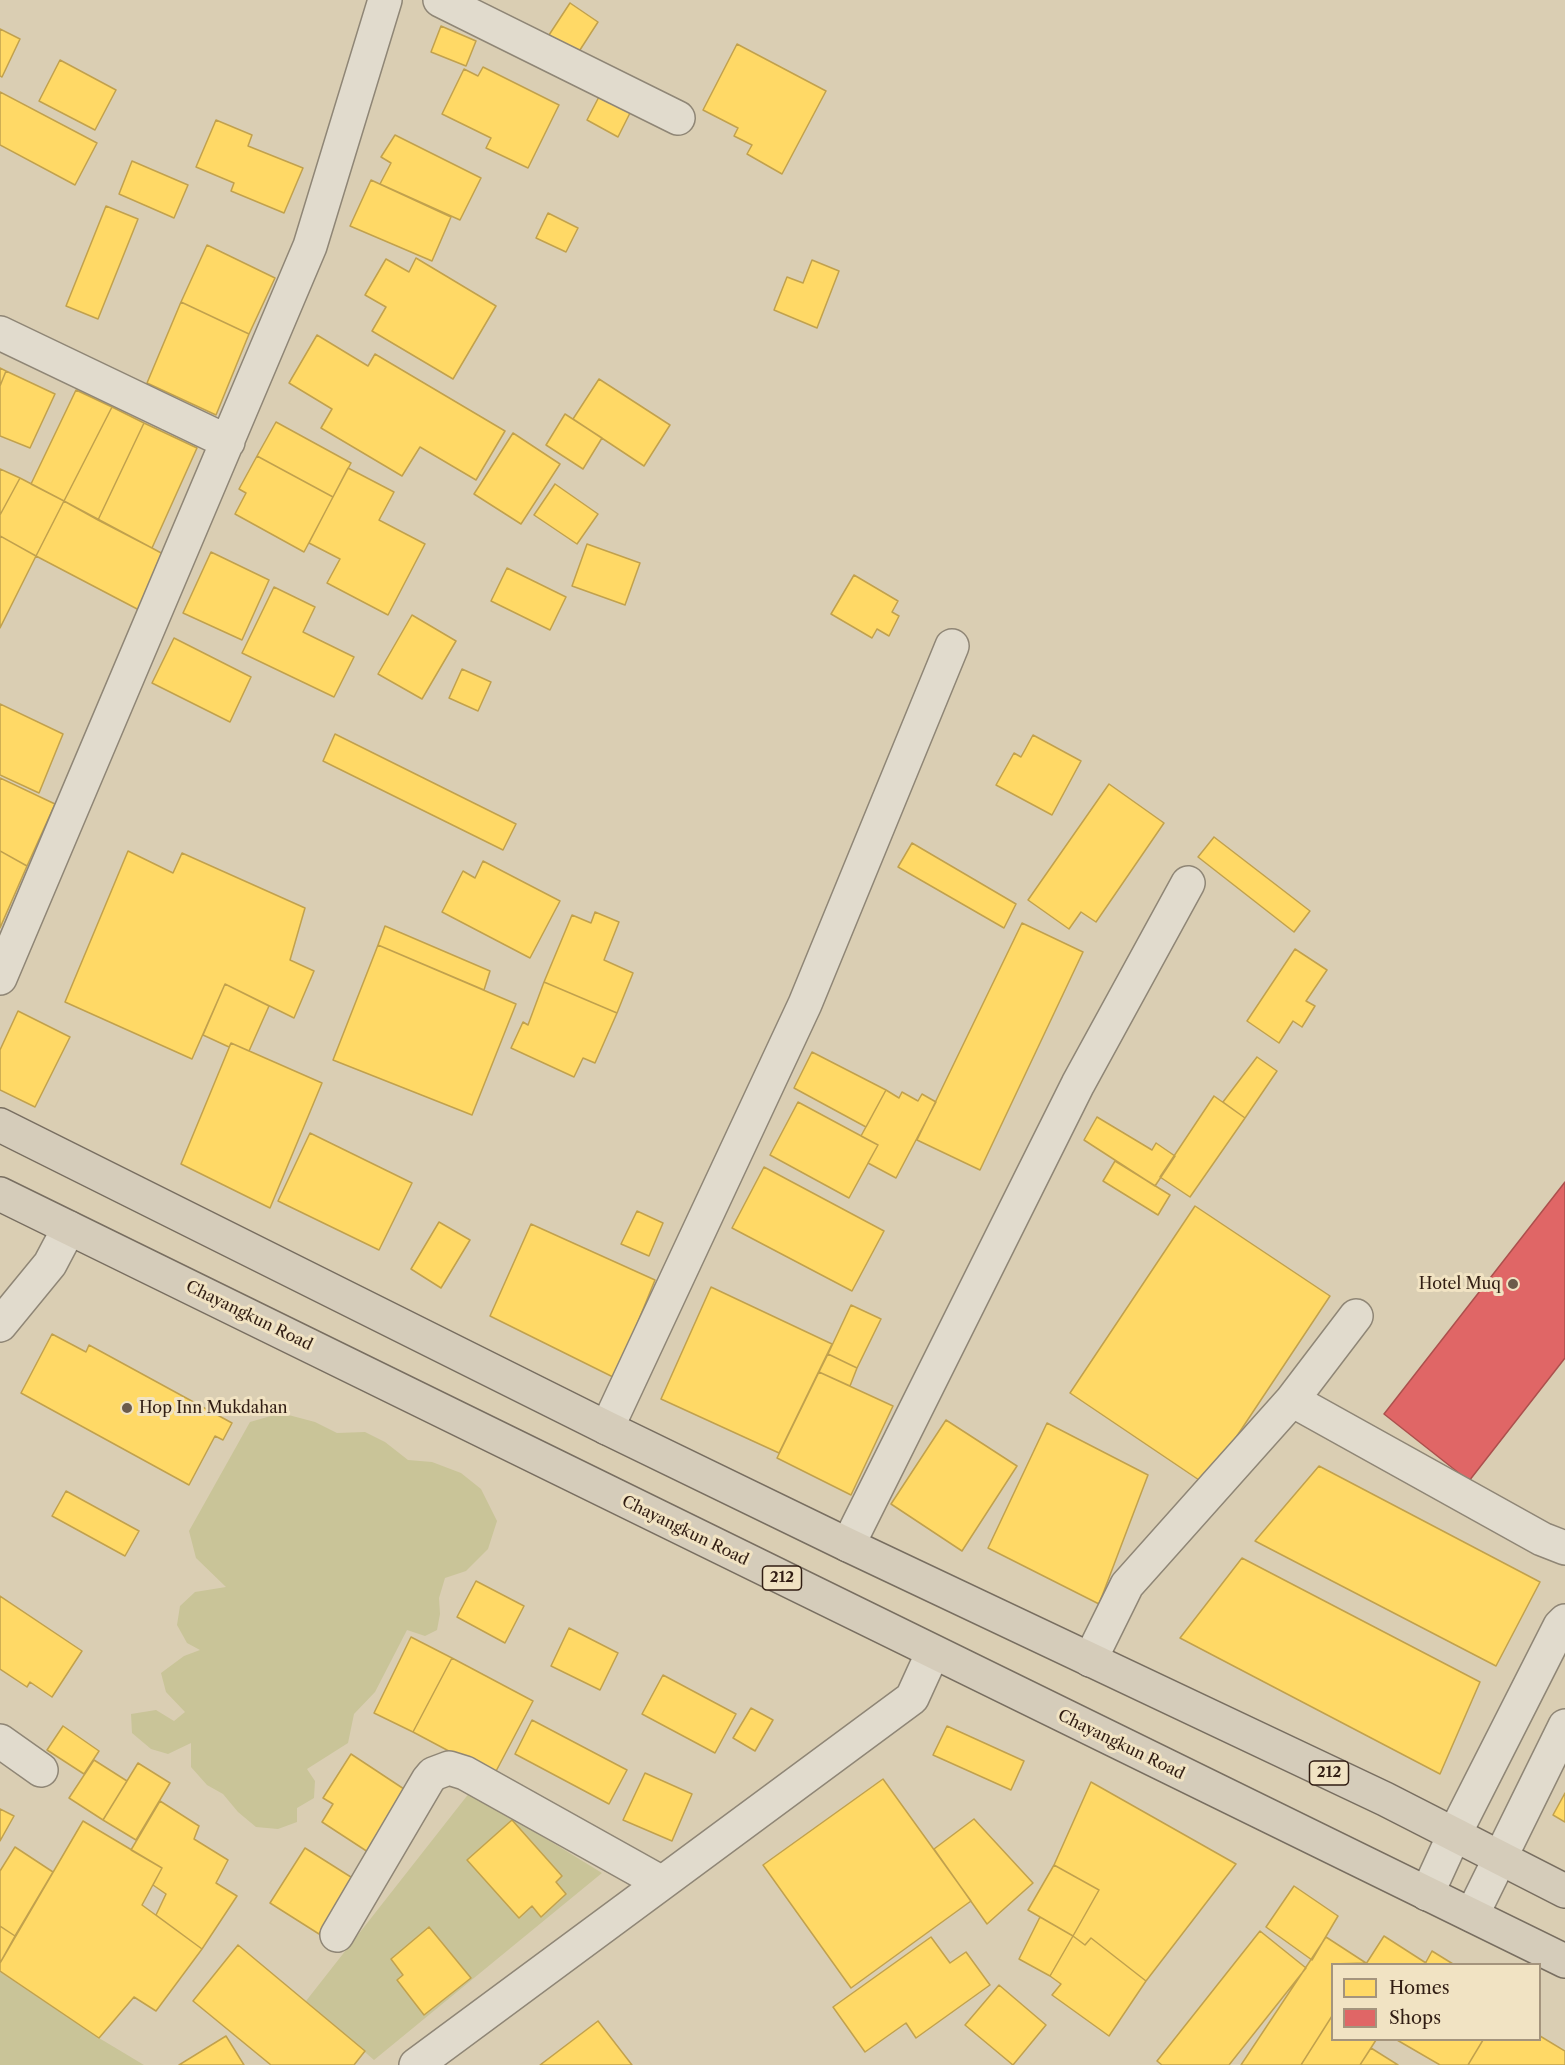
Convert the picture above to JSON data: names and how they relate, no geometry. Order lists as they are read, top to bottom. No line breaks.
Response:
{"streets":{"main road":["Chayangkun Road","212"]},"places":["Hotel Muq","Hop Inn Mukdahan"],"legend":["Homes","Shops"]}
